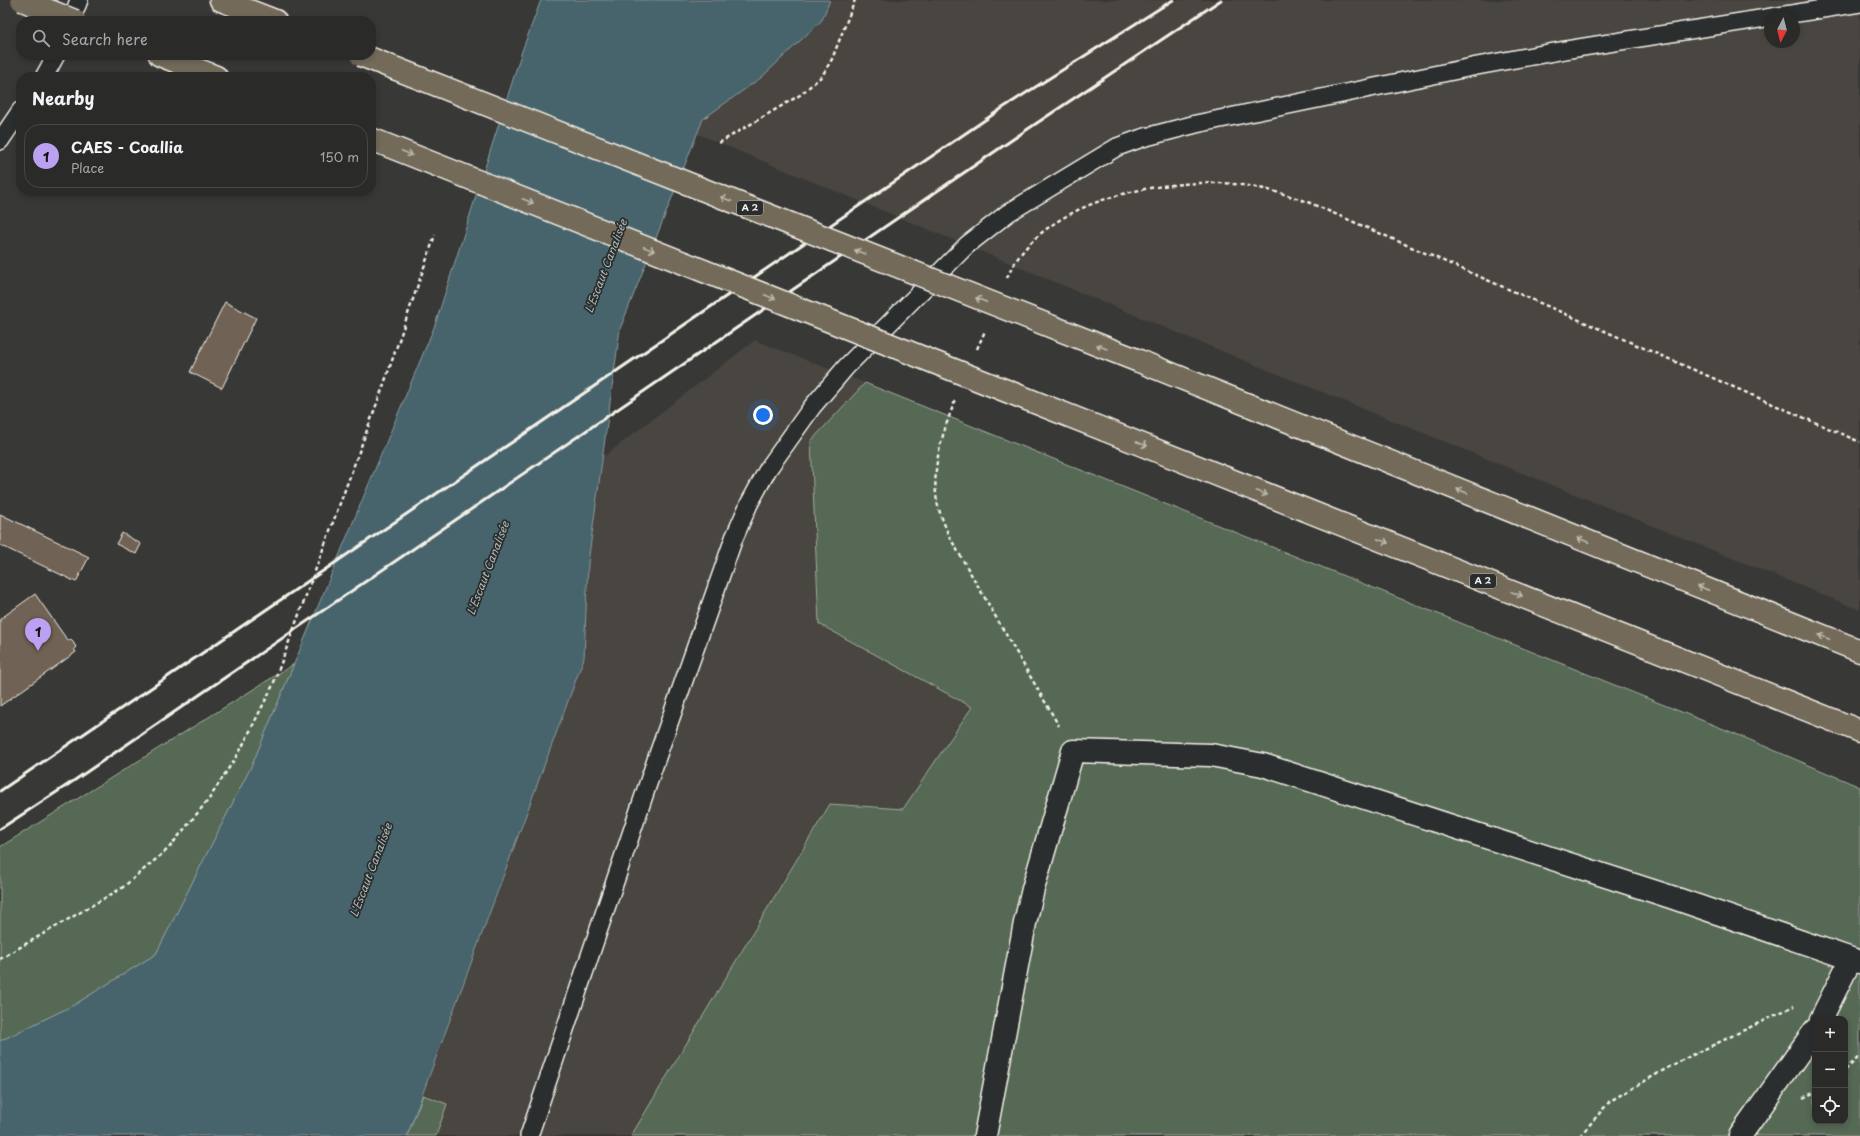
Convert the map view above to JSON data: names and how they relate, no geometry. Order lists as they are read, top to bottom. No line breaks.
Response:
{"streets":{"highway":["A 2"]},"water":["L'Escaut Canalisée"],"north":"bottom","page":{"search":"Search here","heading":"Nearby","list":[{"mark":"1","name":"CAES - Coallia","note":"Place","value":"150 m"}],"pins":"1","map_buttons":["+","−"]}}
